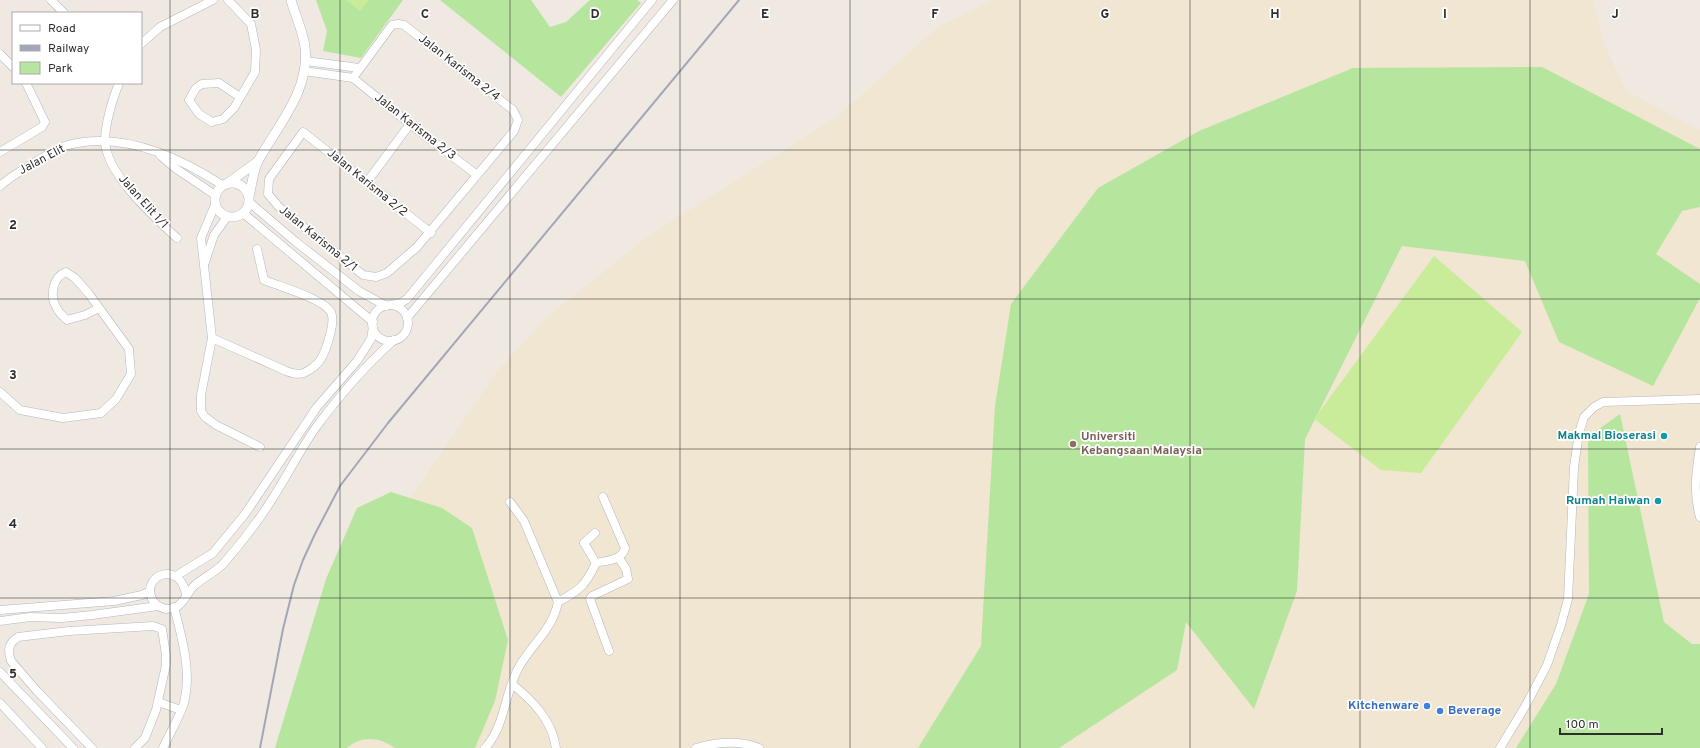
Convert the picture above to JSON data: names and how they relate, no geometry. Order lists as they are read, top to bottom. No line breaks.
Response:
{"streets":{"street":["Jalan Karisma 2/4","Jalan Karisma 2/3","Jalan Elit","Jalan Karisma 2/2","Jalan Elit 1/1","Jalan Karisma 2/1"]},"crossings":[["Jalan Karisma 2/4","Jalan Karisma 2/3"],["Jalan Elit","Jalan Elit 1/1"],["Jalan Karisma 2/2","Jalan Karisma 2/1"]],"places":["Makmal Bioserasi","Universiti Kebangsaan Malaysia","Rumah Haiwan","Kitchenware","Beverage"],"legend":["Road","Railway","Park"],"scale_bar":"100 m","grid":{"columns":["B","C","D","E","F","G","H","I","J"],"rows":["2","3","4","5"]}}
